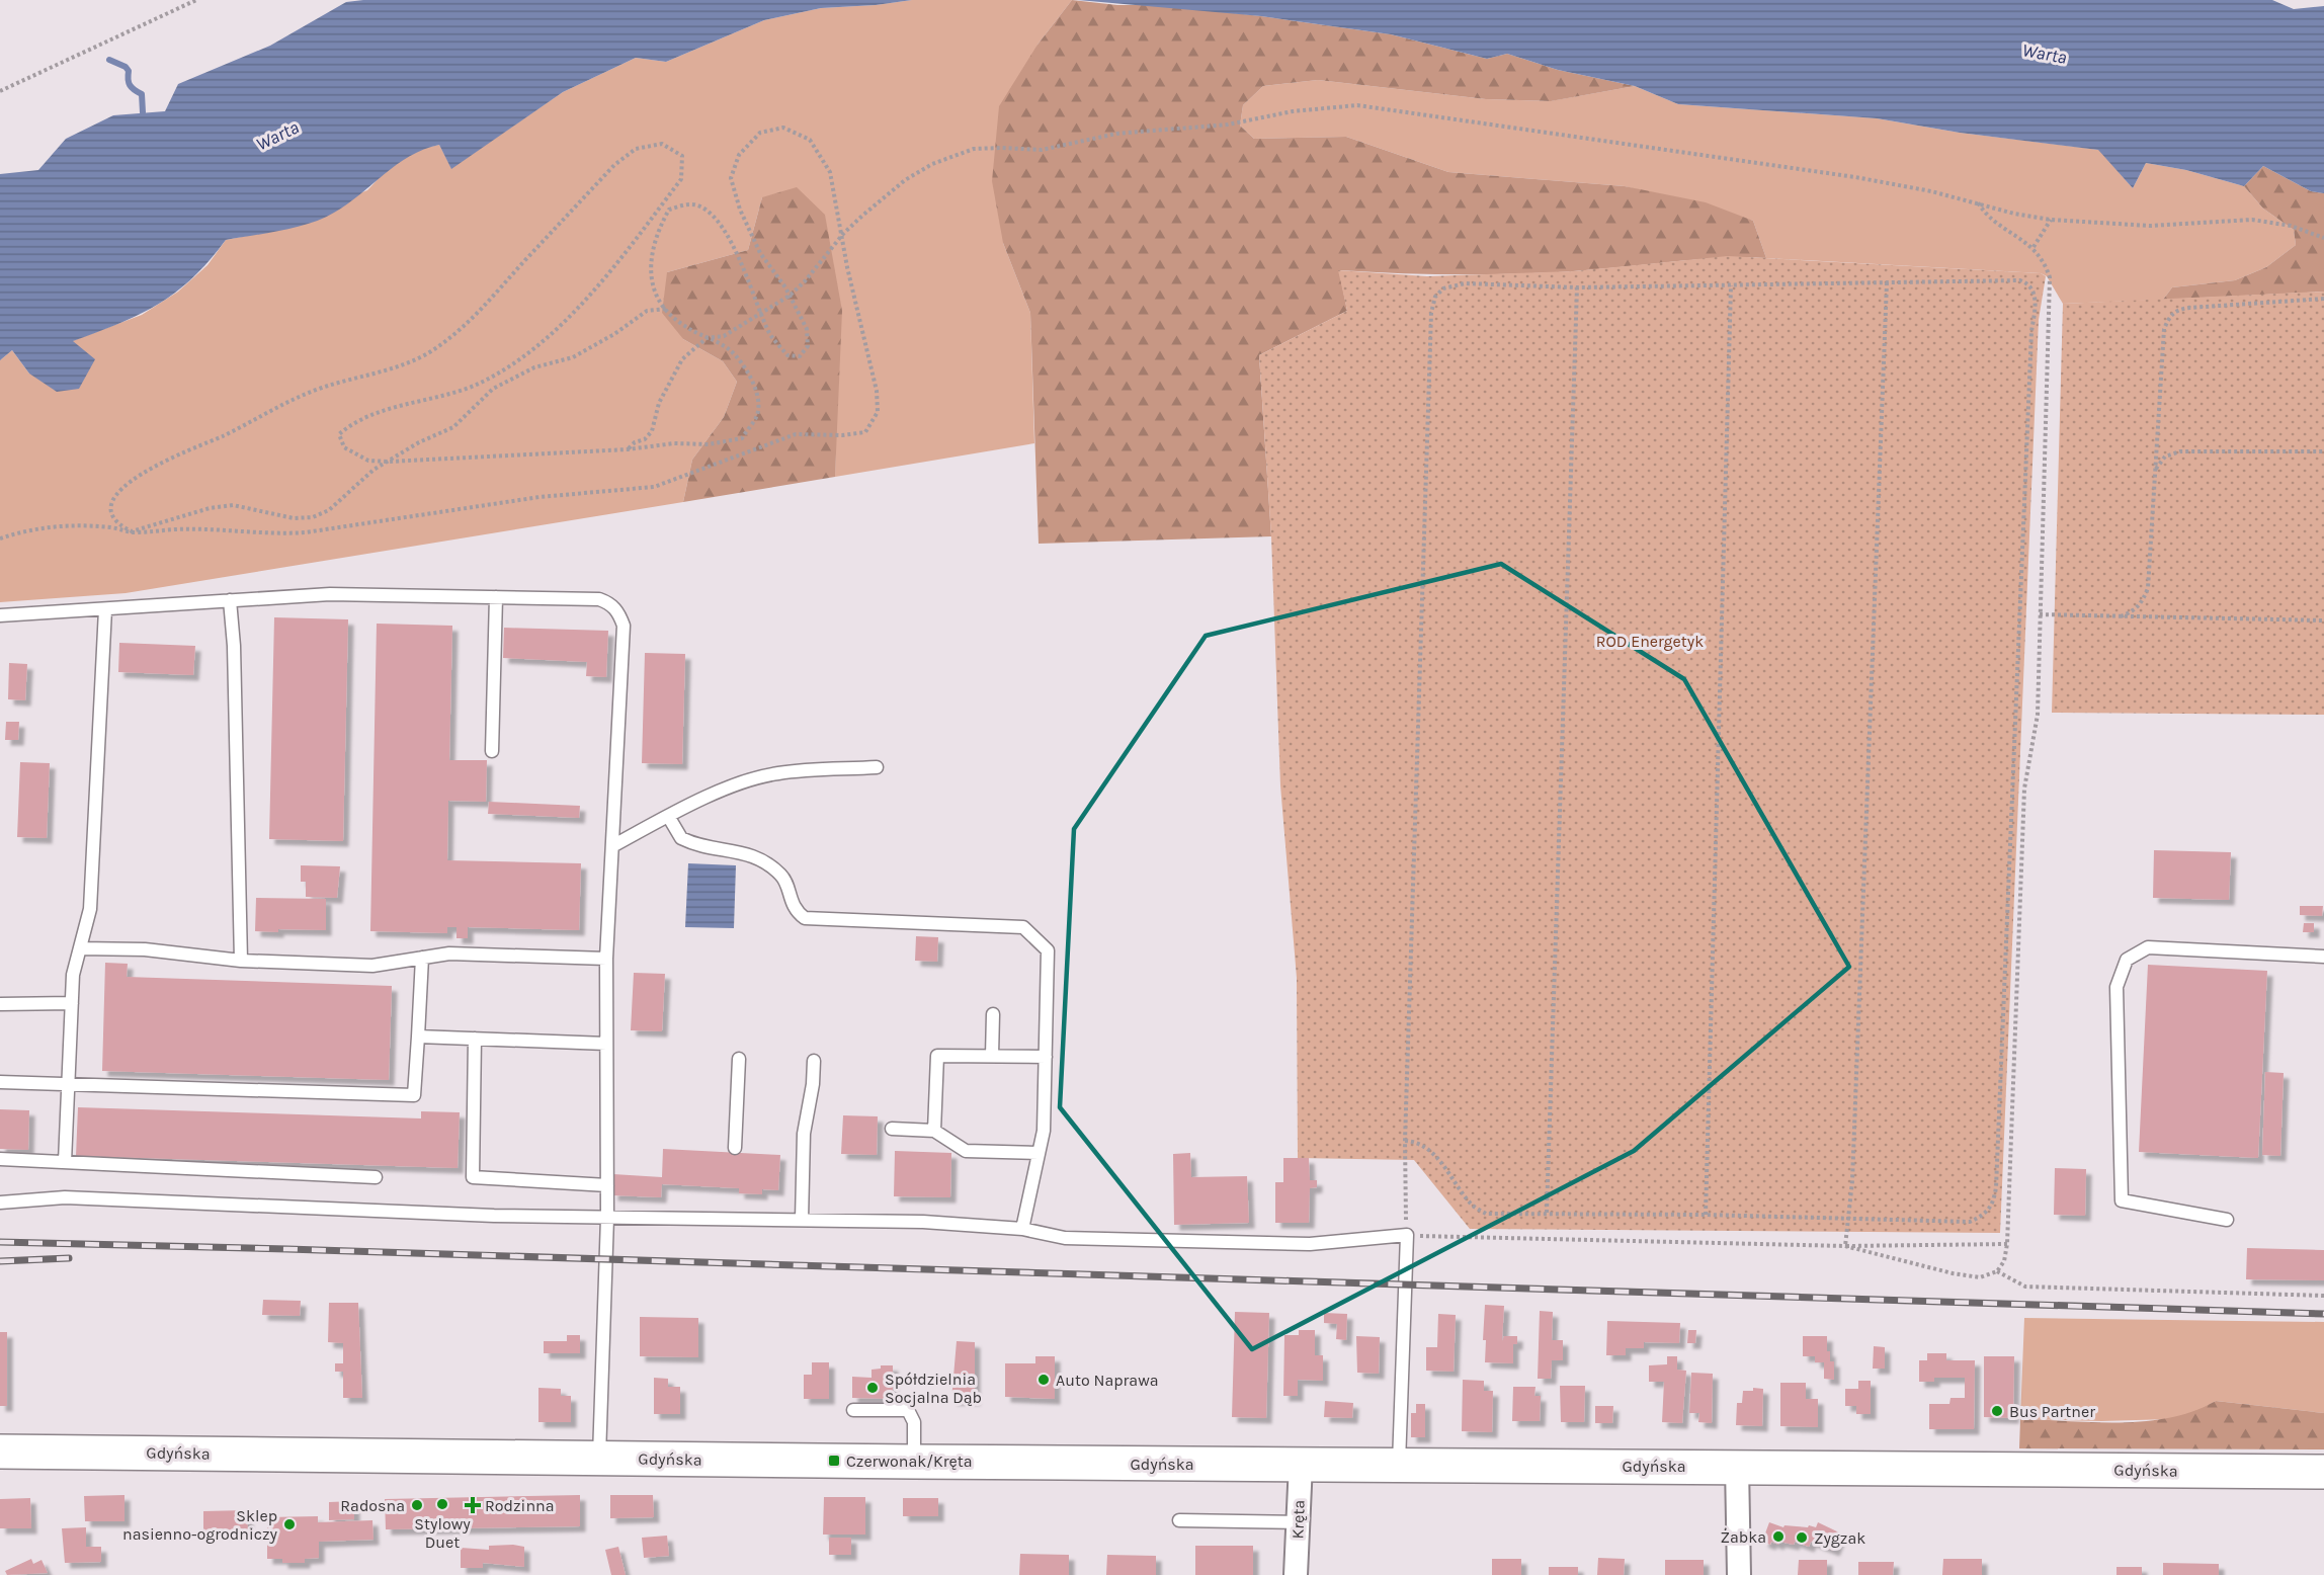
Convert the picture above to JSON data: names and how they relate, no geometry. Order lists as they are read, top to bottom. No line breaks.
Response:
{"streets":{"main road":["Gdyńska"],"street":["Kręta"]},"crossings":[["Gdyńska","Kręta"]],"water":["Warta"],"parks":["ROD Energetyk"],"places":{"other":["Auto Naprawa","Spółdzielnia Socjalna Dąb","Bus Partner","Stylowy Duet","Radosna","Sklep nasienno-ogrodniczy","Żabka","Zygzak"],"transit":["Czerwonak/Kręta"],"health":["Rodzinna"]}}
